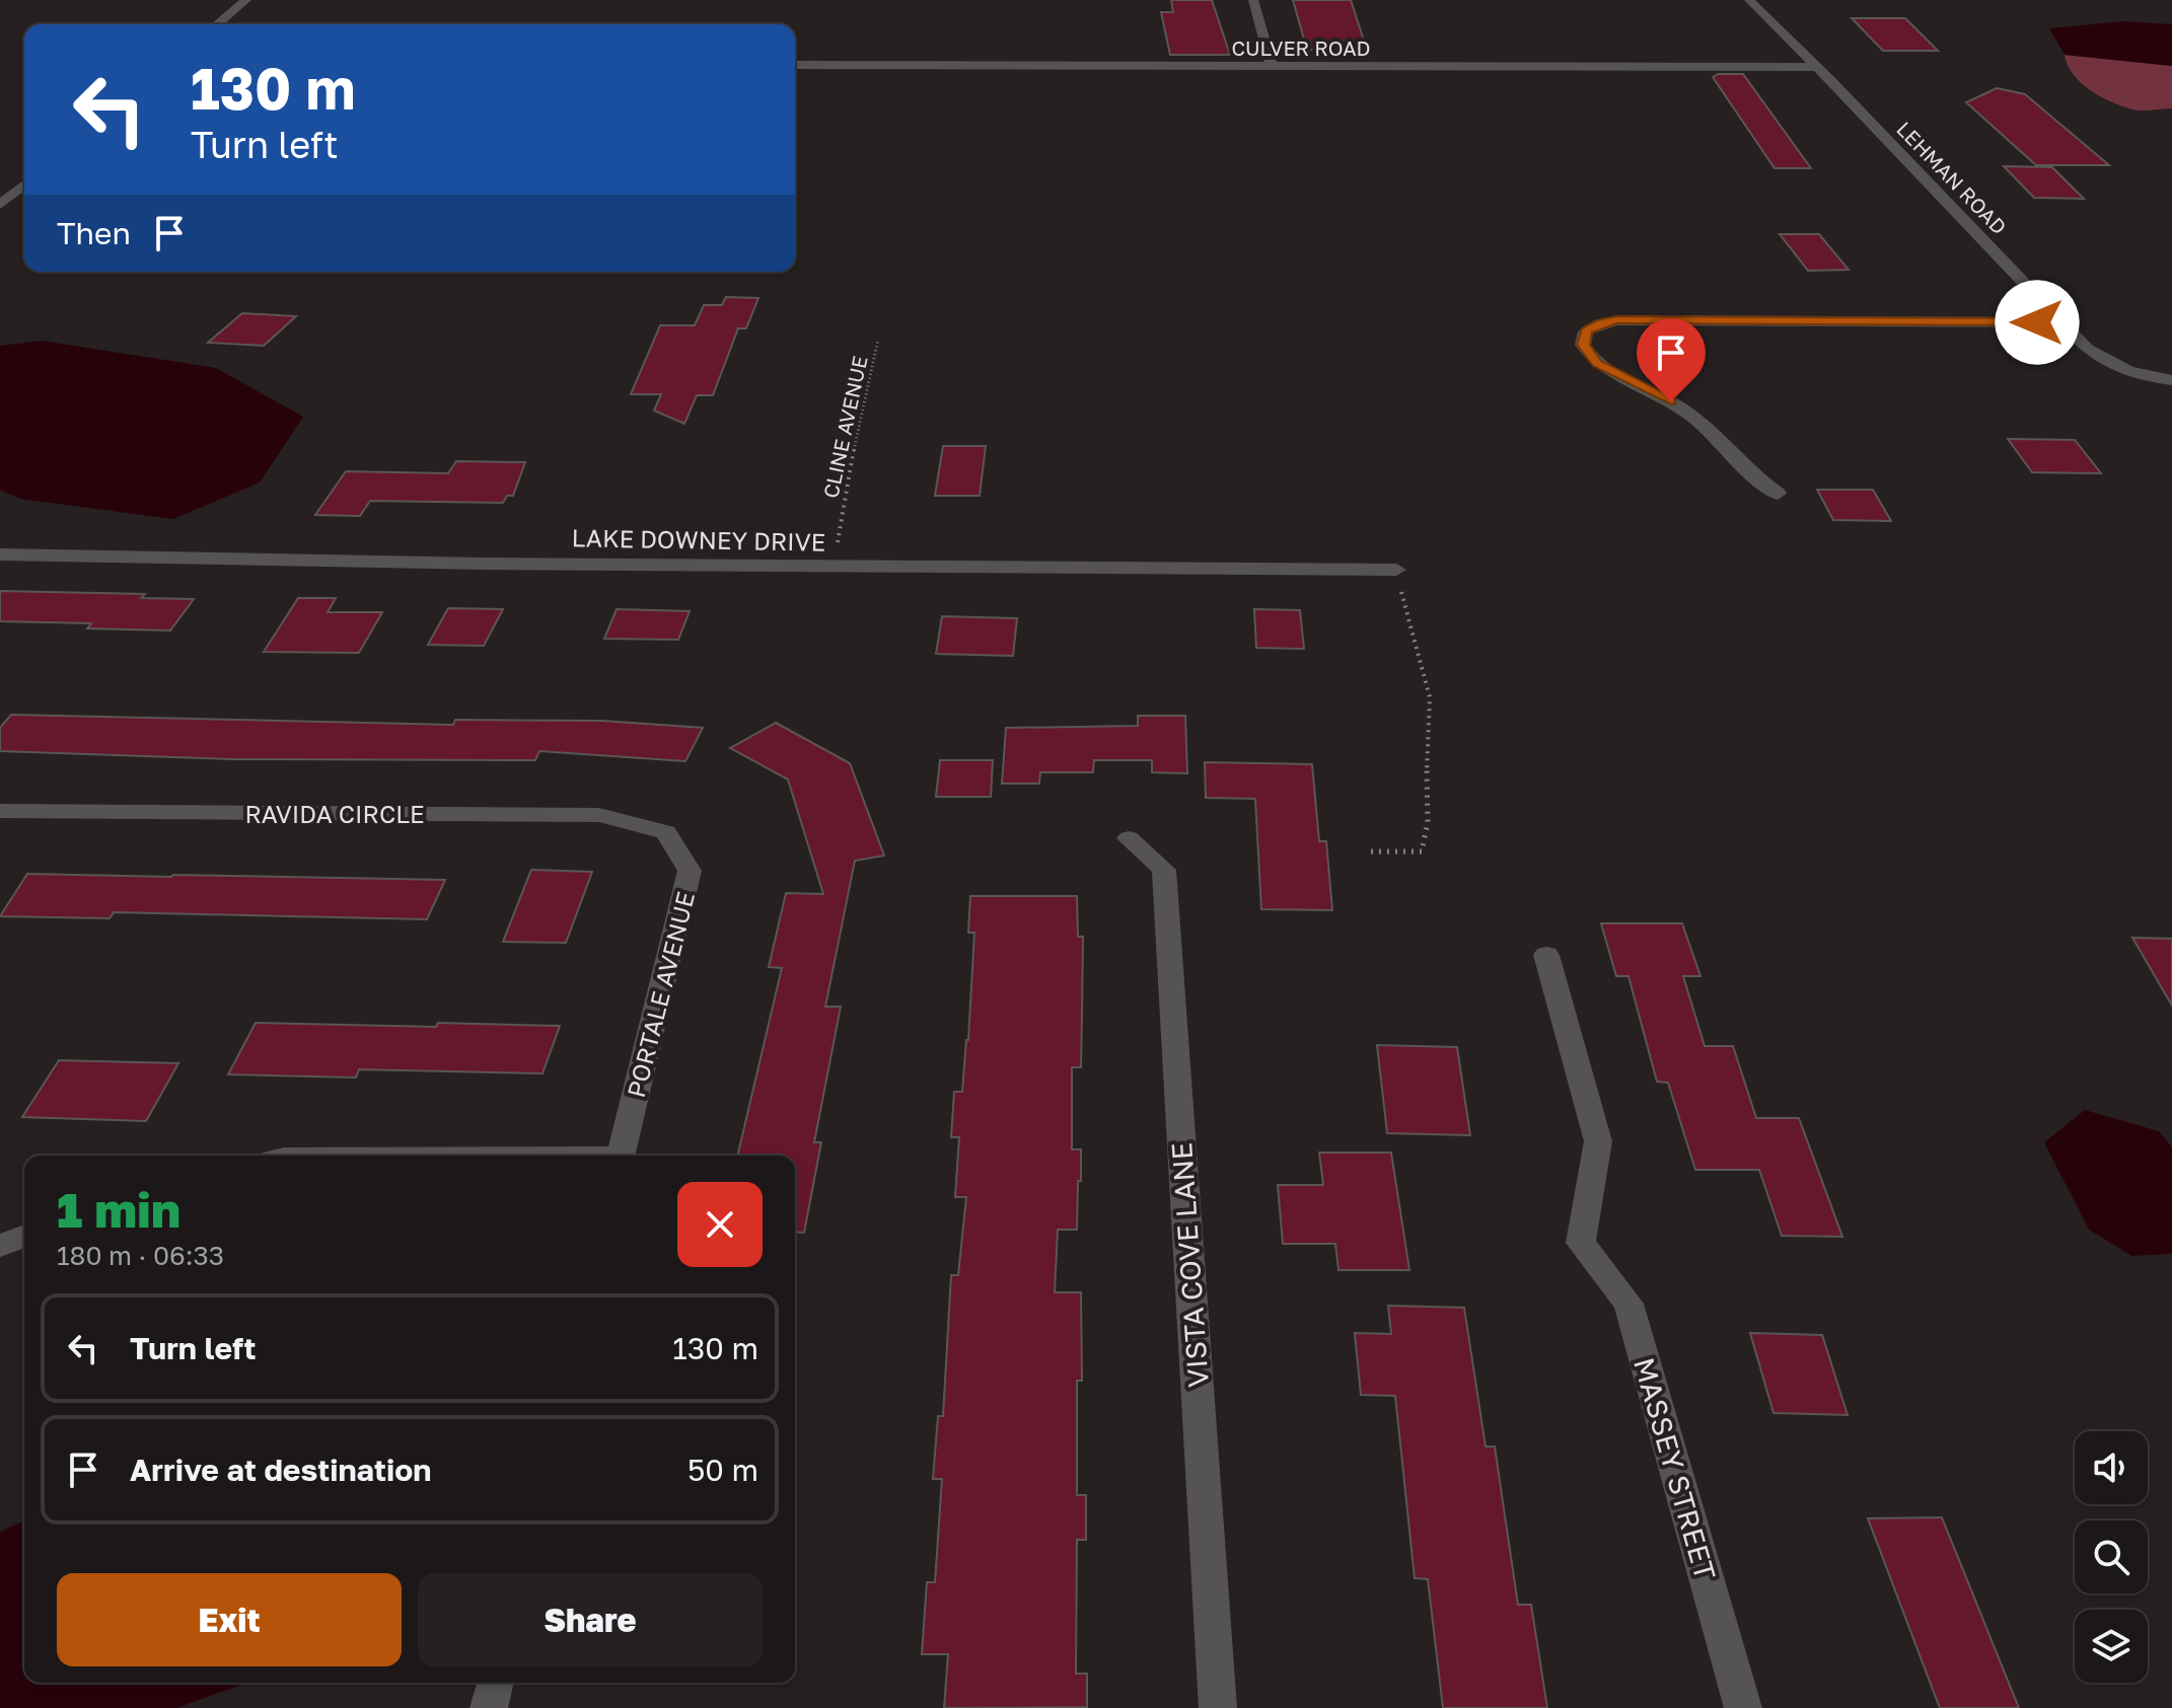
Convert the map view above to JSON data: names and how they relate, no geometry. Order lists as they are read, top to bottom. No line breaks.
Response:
{"streets":{"street":["CULVER ROAD","LEHMAN ROAD","LAKE DOWNEY DRIVE","RAVIDA CIRCLE","PORTALE AVENUE","VISTA COVE LANE","MASSEY STREET"],"path":["CLINE AVENUE"]},"crossings":[["CULVER ROAD","LEHMAN ROAD"],["CLINE AVENUE","LAKE DOWNEY DRIVE"],["RAVIDA CIRCLE","PORTALE AVENUE"]],"page":{"turn":["130 m","Turn left"],"then":"Then","heading":["1 min","180 m · 06:33"],"list":[{"name":"Turn left","value":"130 m"},{"name":"Arrive at destination","value":"50 m"}],"buttons":["Exit","Share"]}}
